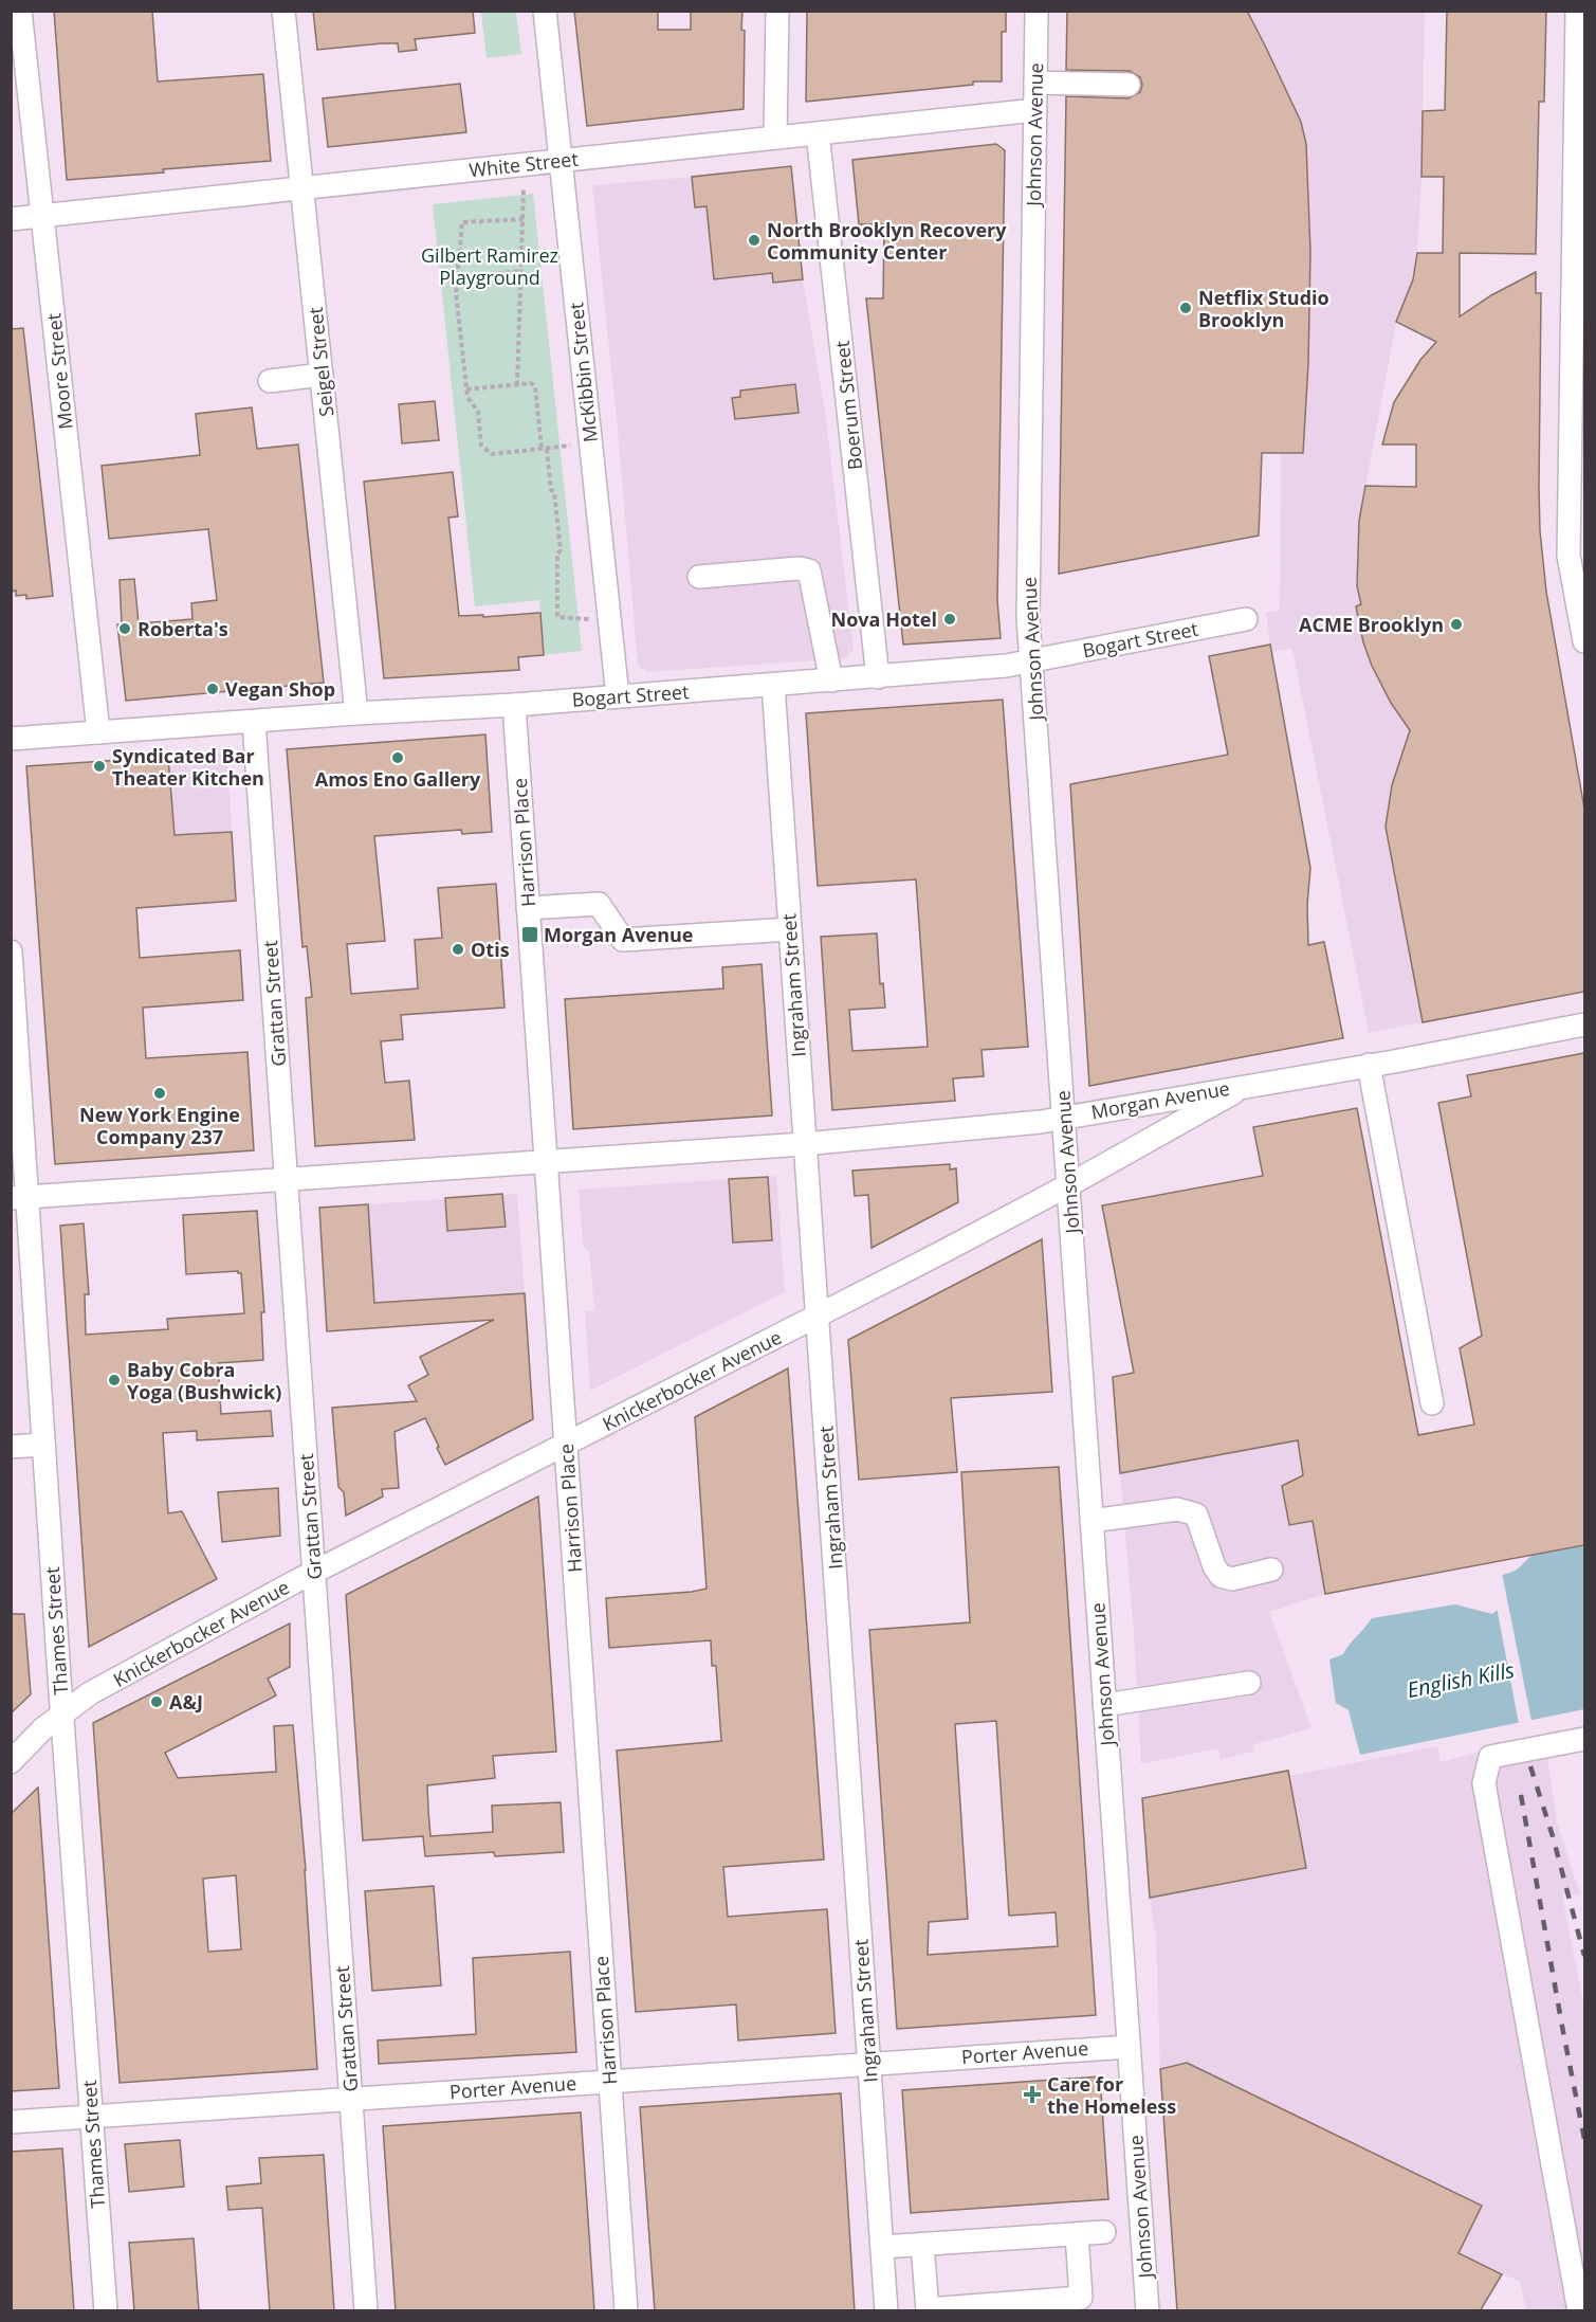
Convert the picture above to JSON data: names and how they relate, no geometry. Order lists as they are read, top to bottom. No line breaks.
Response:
{"streets":{"street":["Johnson Avenue","White Street","Seigel Street","Moore Street","McKibbin Street","Boerum Street","Bogart Street","Harrison Place","Ingraham Street","Grattan Street","Morgan Avenue","Knickerbocker Avenue","Thames Street","Porter Avenue"]},"crossings":[["Johnson Avenue","White Street"],["Johnson Avenue","Bogart Street"],["Johnson Avenue","Morgan Avenue"],["Johnson Avenue","Knickerbocker Avenue"],["Johnson Avenue","Porter Avenue"],["White Street","Seigel Street"],["White Street","Moore Street"],["White Street","McKibbin Street"],["White Street","Boerum Street"],["Seigel Street","Bogart Street"],["Moore Street","Bogart Street"],["McKibbin Street","Bogart Street"],["Boerum Street","Bogart Street"],["Bogart Street","Harrison Place"],["Bogart Street","Ingraham Street"],["Bogart Street","Grattan Street"],["Harrison Place","Morgan Avenue"],["Harrison Place","Knickerbocker Avenue"],["Harrison Place","Porter Avenue"],["Ingraham Street","Morgan Avenue"],["Ingraham Street","Knickerbocker Avenue"],["Ingraham Street","Porter Avenue"],["Grattan Street","Morgan Avenue"],["Grattan Street","Knickerbocker Avenue"],["Grattan Street","Porter Avenue"],["Morgan Avenue","Knickerbocker Avenue"],["Morgan Avenue","Thames Street"],["Knickerbocker Avenue","Thames Street"],["Thames Street","Porter Avenue"]],"water":["English Kills"],"parks":["Gilbert Ramirez Playground"],"places":{"other":["North Brooklyn Recovery Community Center","Netflix Studio Brooklyn","Nova Hotel","ACME Brooklyn","Roberta's","Vegan Shop","Amos Eno Gallery","Syndicated Bar Theater Kitchen","Otis","New York Engine Company 237","Baby Cobra Yoga (Bushwick)","A&J"],"transit":["Morgan Avenue"],"health":["Care for the Homeless"]}}
